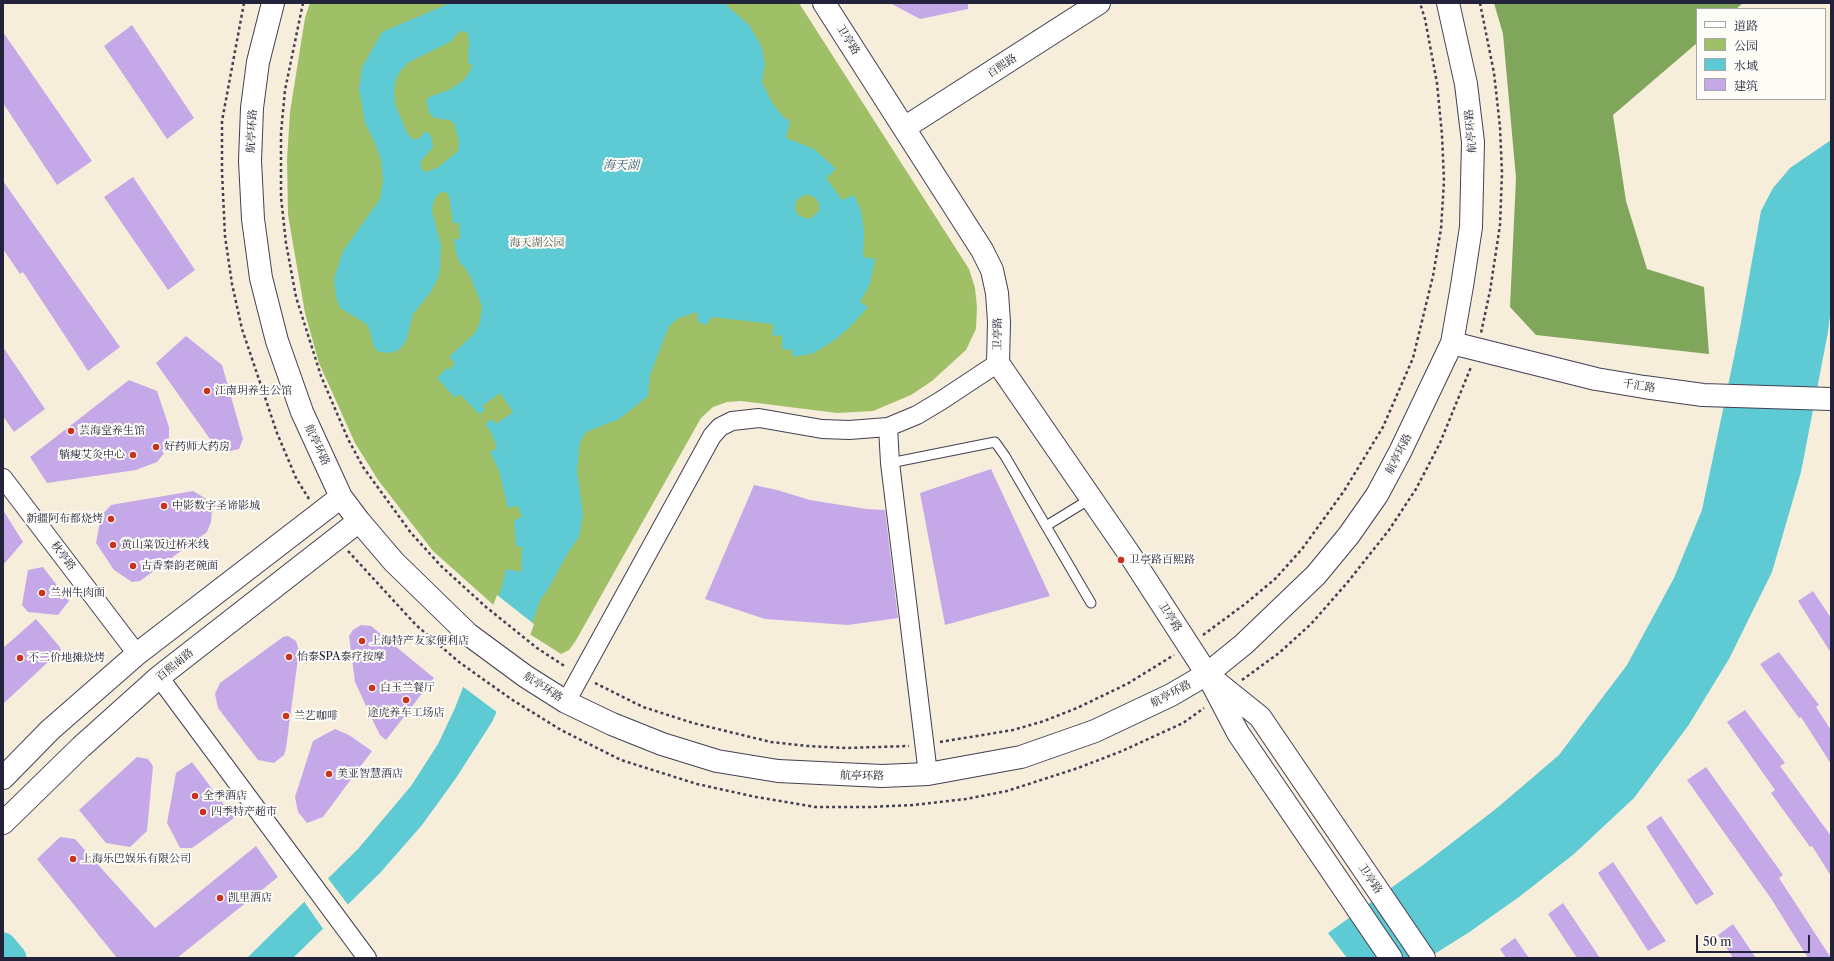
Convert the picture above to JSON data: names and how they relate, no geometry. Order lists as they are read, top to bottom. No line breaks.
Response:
{"streets":{"street":["卫亭路","百熙路","航亭环路","千汇路","秋亭路","百熙南路"]},"crossings":[["卫亭路","百熙路"],["卫亭路","航亭环路"],["航亭环路","千汇路"],["航亭环路","百熙南路"]],"water":["海天湖"],"parks":["海天湖公园"],"places":["江南玥养生公馆","芸海堂养生馆","好药师大药房","躺瘦艾灸中心","中影数字圣谛影城","新疆阿布都烧烤","黄山菜饭过桥米线","卫亭路百熙路","古香秦韵老碗面","兰州牛肉面","上海特产友家便利店","怡泰SPA泰疗按摩","不二价地摊烧烤","白玉兰餐厅","途虎养车工场店","兰艺咖啡","美亚智慧酒店","全季酒店","四季特产超市","上海乐巴娱乐有限公司","凯里酒店"],"legend":["道路","公园","水域","建筑"],"scale_bar":"50 m"}
